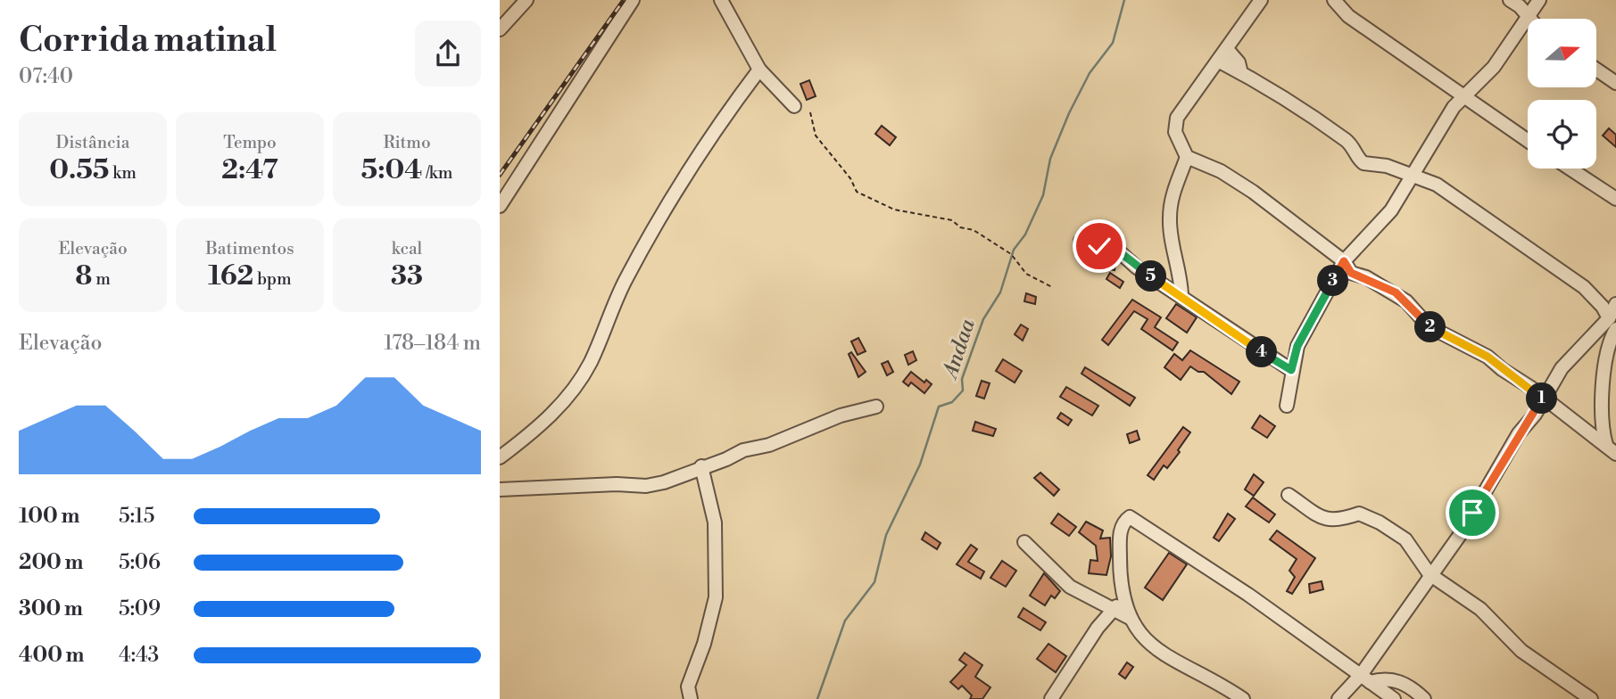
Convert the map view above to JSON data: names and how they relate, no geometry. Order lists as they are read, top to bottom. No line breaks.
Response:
{"water":["Andaa"],"north":"right","page":{"heading":["Corrida matinal","07:40"],"stats":[["Distância","0.55 km"],["Tempo","2:47"],["Ritmo","5:04 /km"],["Elevação","8 m"],["Batimentos","162 bpm"],["kcal","33"]],"pins":["5","3","2","4","1"],"chart":["Elevação","178–184 m"],"list":[{"name":"100 m","note":"5:15"},{"name":"200 m","note":"5:06"},{"name":"300 m","note":"5:09"},{"name":"400 m","note":"4:43"}]}}
